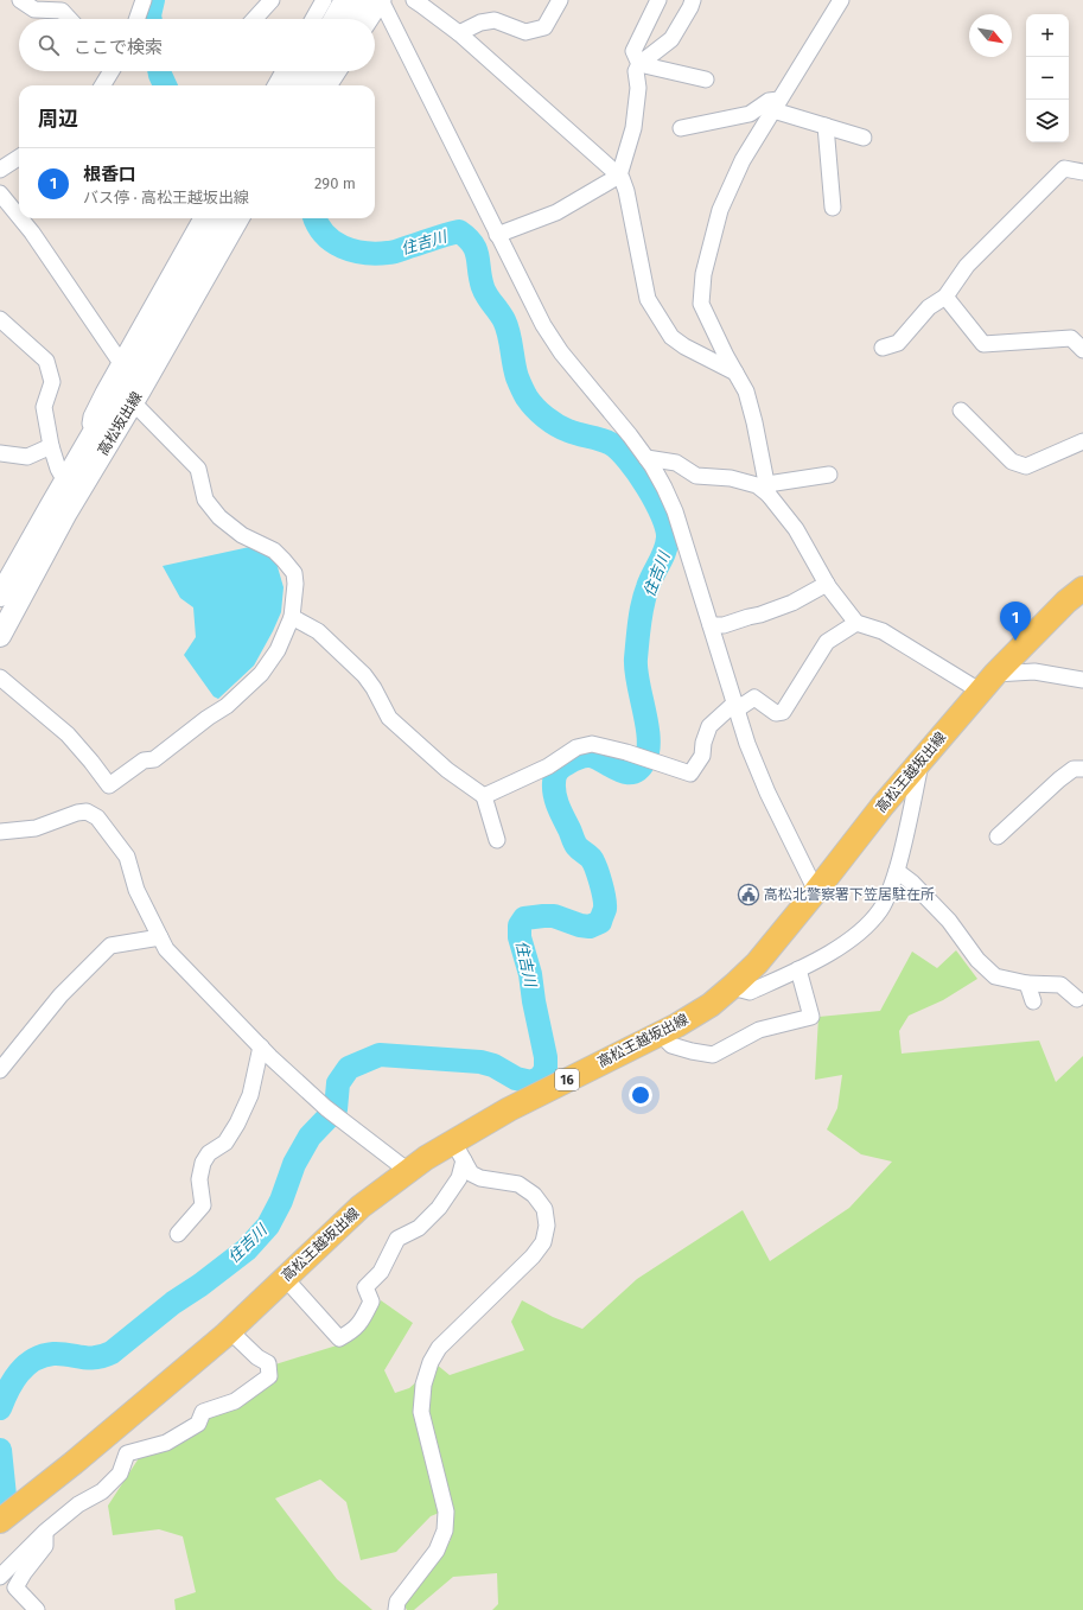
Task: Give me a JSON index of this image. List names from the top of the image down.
{
  "streets": {
    "main road": ["高松坂出線", "高松王越坂出線", "16"]
  },
  "water": ["住吉川"],
  "places": {
    "public building": ["高松北警察署下笠居駐在所"]
  },
  "north": "bottom right",
  "page": {
    "map_buttons": ["+", "−"],
    "search": "ここで検索",
    "heading": "周辺",
    "list": [
      {
        "mark": "1",
        "name": "根香口",
        "note": "バス停 · 高松王越坂出線",
        "value": "290 m"
      }
    ],
    "pins": "1"
  }
}
